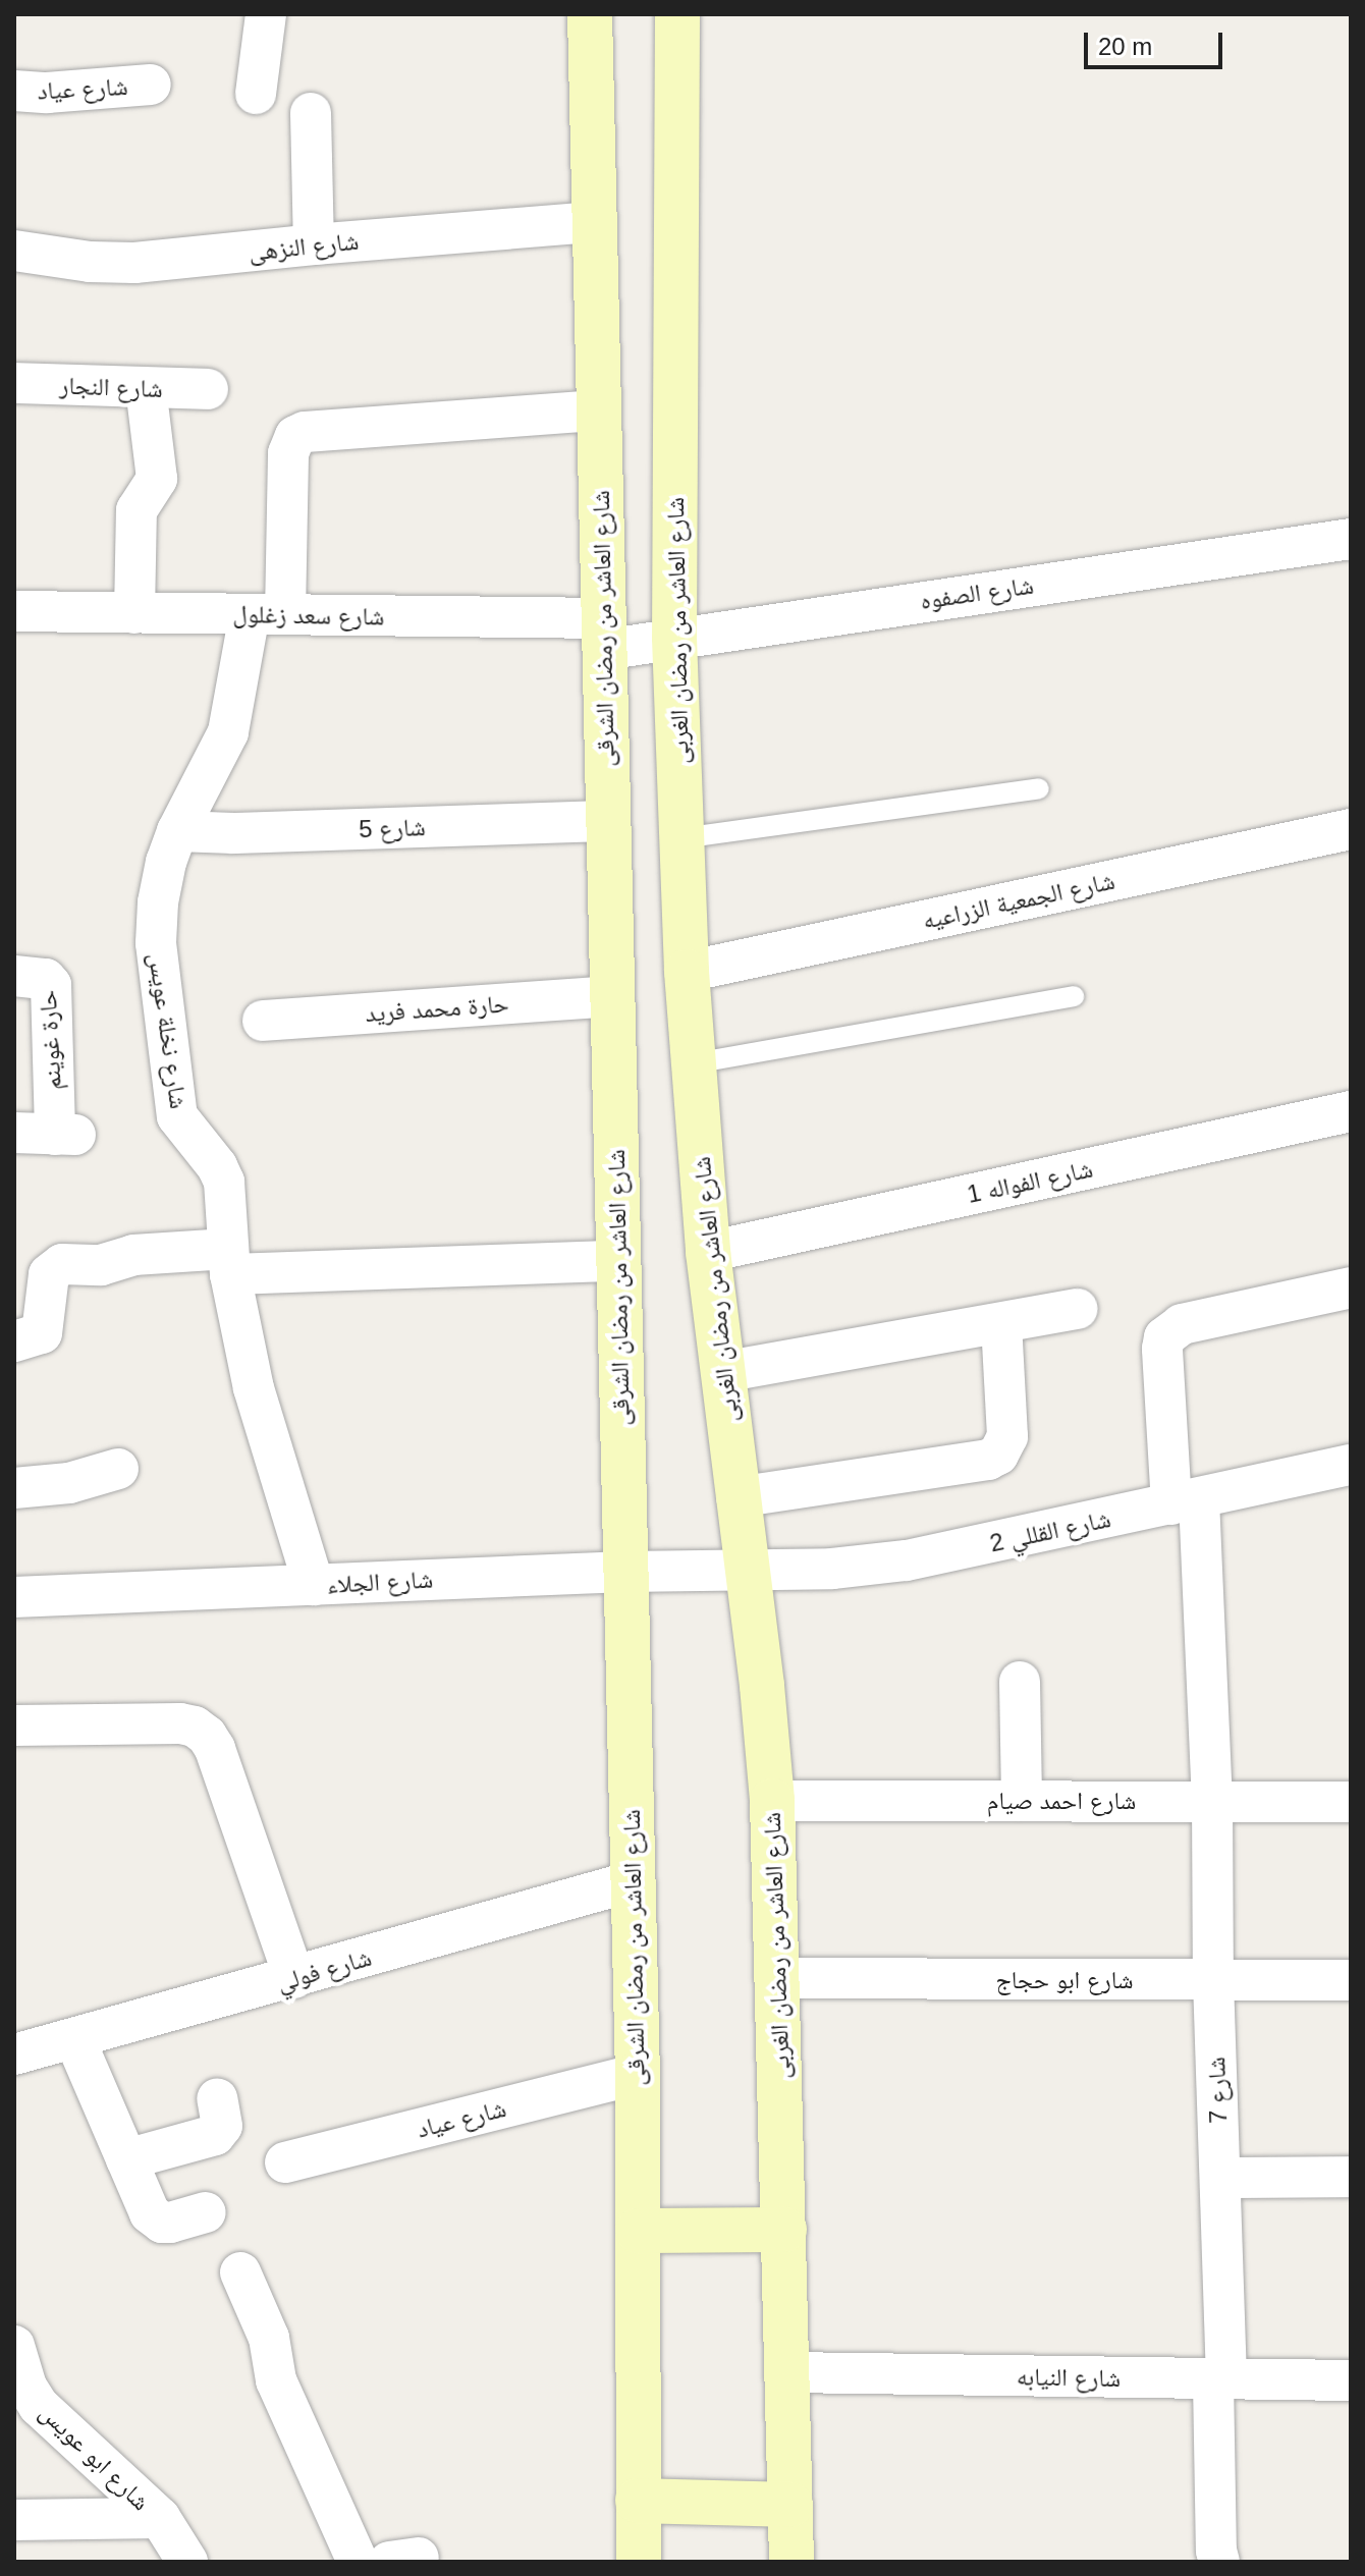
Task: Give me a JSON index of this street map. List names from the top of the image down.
{
  "streets": {
    "street": [
      "شارع عياد",
      "شارع النزهى",
      "شارع النجار",
      "شارع الصفوه",
      "شارع سعد زغلول",
      "شارع العاشر من رمضان الشرقى",
      "شارع العاشر من رمضان الغربى",
      "شارع 5",
      "شارع الجمعية الزراعيه",
      "حارة محمد فريد",
      "شارع نخلة عويس",
      "حارة غوينم",
      "شارع الفواله 1",
      "شارع القللي 2",
      "شارع الجلاء",
      "شارع احمد صيام",
      "شارع فولي",
      "شارع ابو حجاج",
      "شارع 7",
      "شارع النيابه",
      "شارع ابو عويس"
    ]
  },
  "crossings": [
    ["شارع عياد", "شارع العاشر من رمضان الشرقى"],
    ["شارع النزهى", "شارع العاشر من رمضان الشرقى"],
    ["شارع الصفوه", "شارع سعد زغلول"],
    ["شارع الصفوه", "شارع العاشر من رمضان الشرقى"],
    ["شارع الصفوه", "شارع العاشر من رمضان الغربى"],
    ["شارع سعد زغلول", "شارع العاشر من رمضان الشرقى"],
    ["شارع سعد زغلول", "شارع نخلة عويس"],
    ["شارع العاشر من رمضان الشرقى", "شارع 5"],
    ["شارع العاشر من رمضان الشرقى", "حارة محمد فريد"],
    ["شارع العاشر من رمضان الشرقى", "شارع نخلة عويس"],
    ["شارع العاشر من رمضان الشرقى", "شارع الجلاء"],
    ["شارع العاشر من رمضان الشرقى", "شارع فولي"],
    ["شارع العاشر من رمضان الغربى", "شارع الجمعية الزراعيه"],
    ["شارع العاشر من رمضان الغربى", "شارع الفواله 1"],
    ["شارع العاشر من رمضان الغربى", "شارع القللي 2"],
    ["شارع العاشر من رمضان الغربى", "شارع الجلاء"],
    ["شارع العاشر من رمضان الغربى", "شارع احمد صيام"],
    ["شارع العاشر من رمضان الغربى", "شارع ابو حجاج"],
    ["شارع العاشر من رمضان الغربى", "شارع النيابه"],
    ["شارع 5", "شارع نخلة عويس"],
    ["شارع نخلة عويس", "شارع الجلاء"],
    ["شارع القللي 2", "شارع الجلاء"],
    ["شارع القللي 2", "شارع 7"],
    ["شارع احمد صيام", "شارع 7"],
    ["شارع ابو حجاج", "شارع 7"],
    ["شارع 7", "شارع النيابه"]
  ],
  "scale_bar": "20 m"
}
